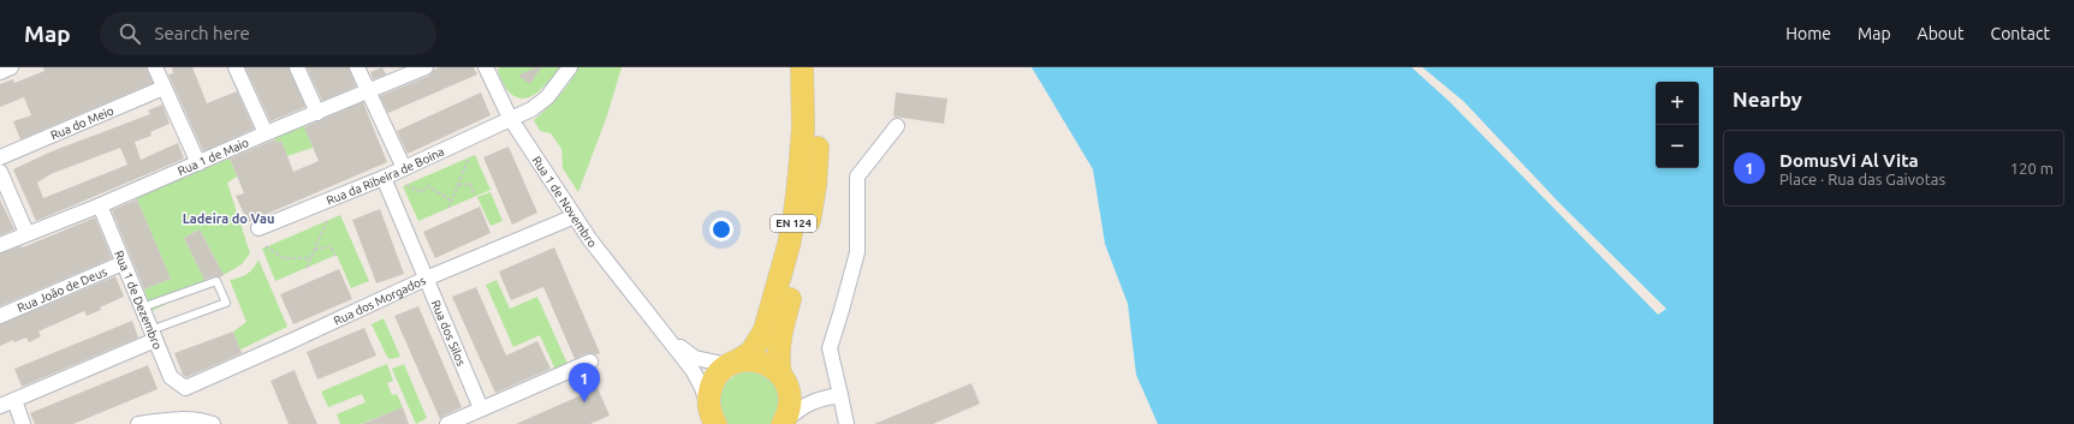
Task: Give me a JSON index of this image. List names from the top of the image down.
{
  "streets": {
    "main road": ["EN 124"],
    "street": [
      "Rua do Meio",
      "Rua 1 de Maio",
      "Rua da Ribeira de Boina",
      "Rua 1 de Novembro",
      "Rua João de Deus",
      "Rua 1 de Dezembro",
      "Rua dos Morgados",
      "Rua dos Silos"
    ]
  },
  "crossings": [
    ["Rua 1 de Maio", "Rua 1 de Dezembro"],
    ["Rua da Ribeira de Boina", "Rua 1 de Novembro"],
    ["Rua da Ribeira de Boina", "Rua dos Silos"],
    ["Rua 1 de Novembro", "Rua dos Morgados"],
    ["Rua João de Deus", "Rua 1 de Dezembro"],
    ["Rua 1 de Dezembro", "Rua dos Morgados"],
    ["Rua dos Morgados", "Rua dos Silos"]
  ],
  "districts": ["Ladeira do Vau"],
  "page": {
    "header": "Map",
    "search": "Search here",
    "nav": [
      "Home",
      "Map",
      "About",
      "Contact"
    ],
    "heading": "Nearby",
    "map_buttons": ["+", "−"],
    "list": [
      {
        "mark": "1",
        "name": "DomusVi Al Vita",
        "note": "Place · Rua das Gaivotas",
        "value": "120 m"
      }
    ],
    "pins": "1"
  }
}
